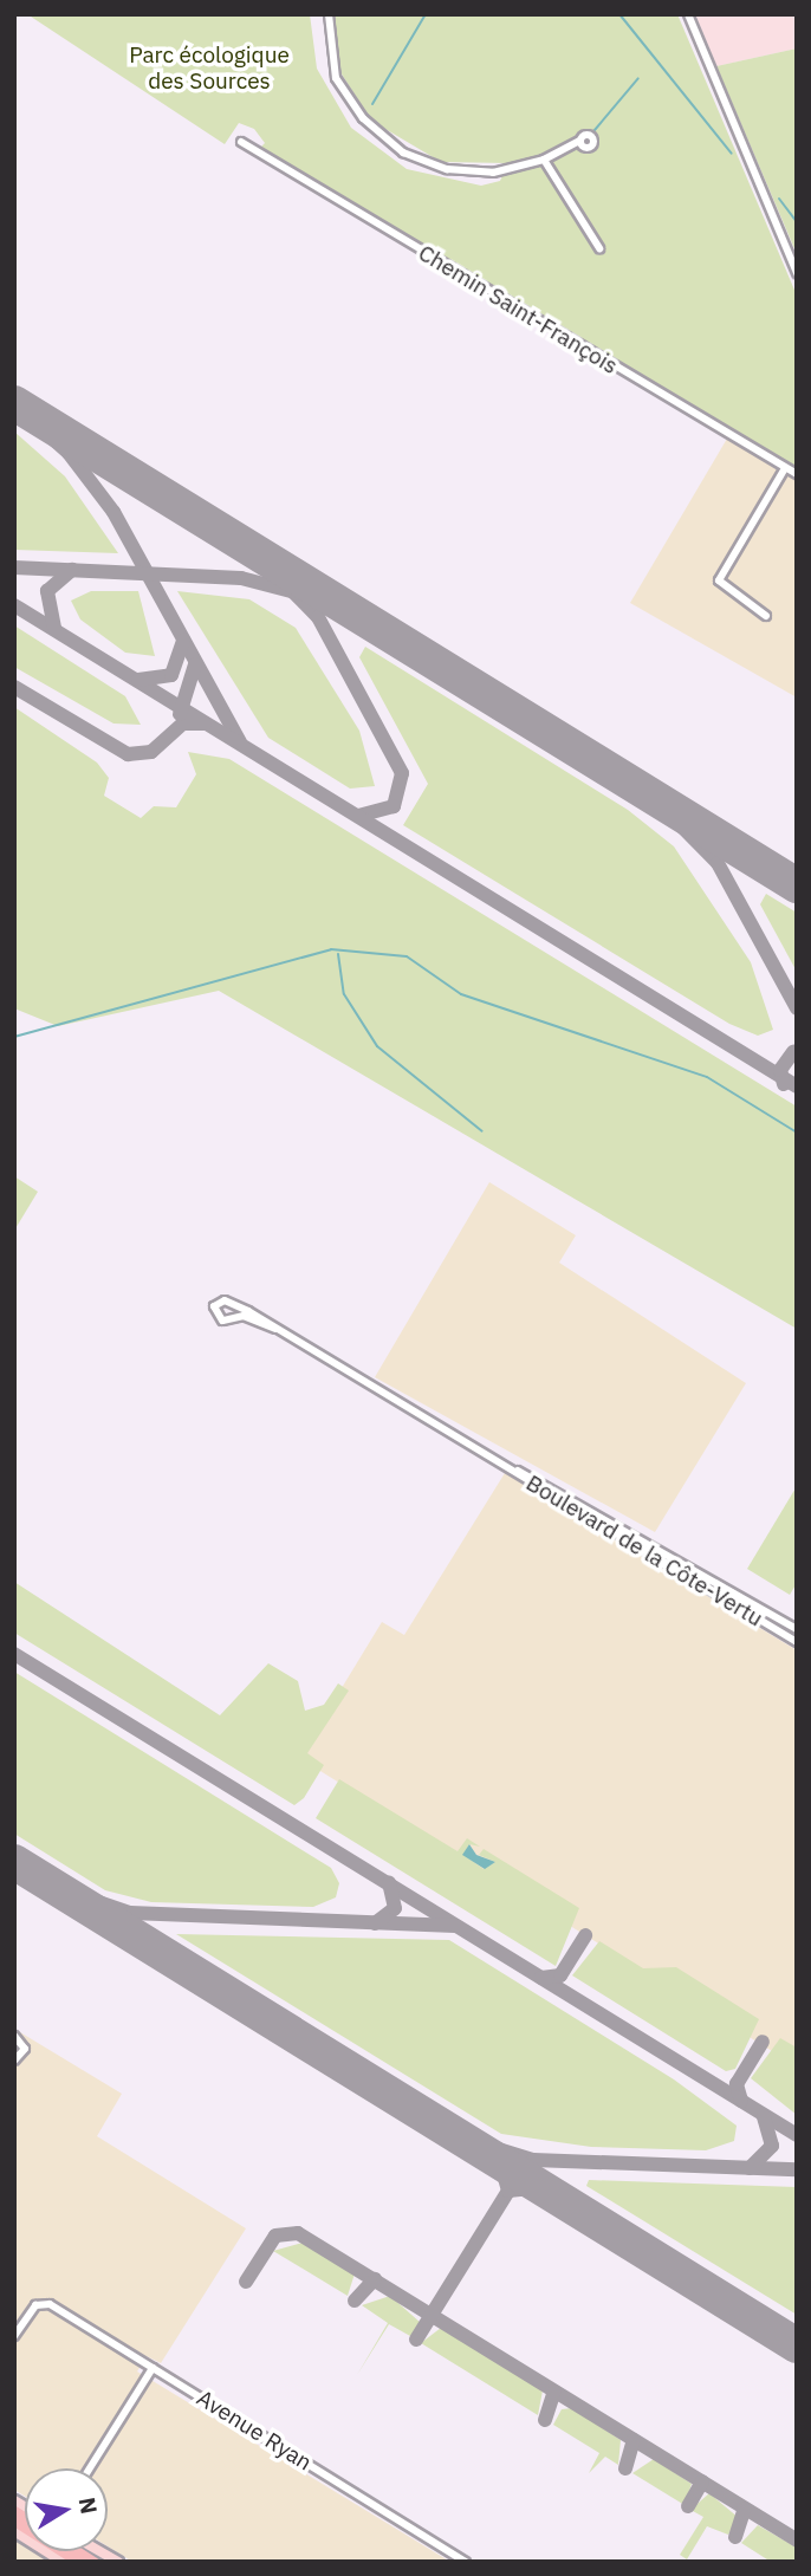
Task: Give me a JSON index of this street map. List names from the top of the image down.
{
  "streets": {
    "street": ["Chemin Saint-François", "Boulevard de la Côte-Vertu", "Avenue Ryan"]
  },
  "parks": ["Parc écologique des Sources"],
  "north": "right"
}
